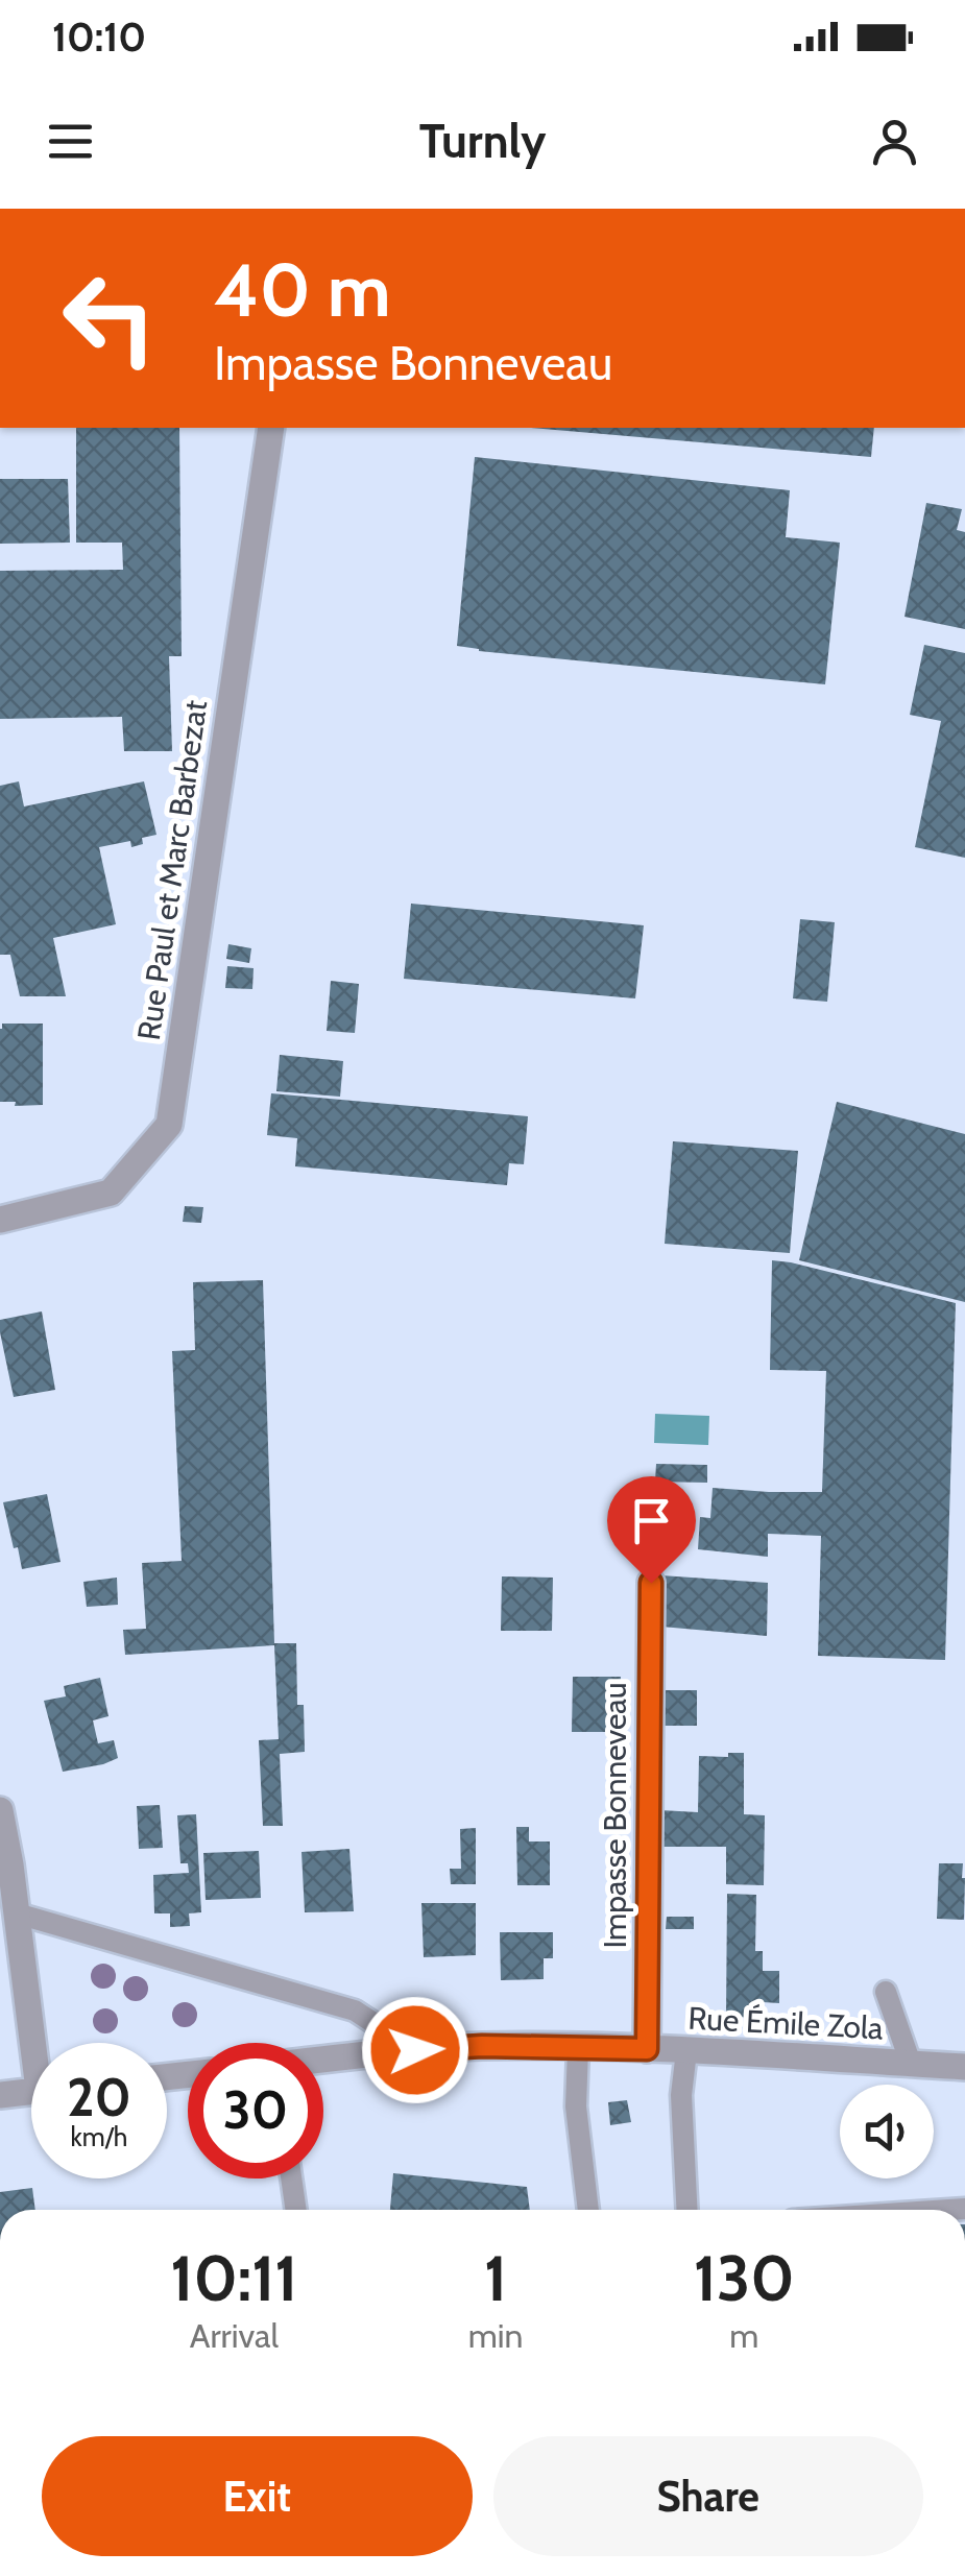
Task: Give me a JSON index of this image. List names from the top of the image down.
{
  "streets": {
    "street": ["Rue Paul et Marc Barbezat", "Impasse Bonneveau", "Rue Émile Zola"]
  },
  "crossings": [
    ["Impasse Bonneveau", "Rue Émile Zola"]
  ],
  "page": {
    "status": "10:10",
    "header": "Turnly",
    "turn": ["40 m", "Impasse Bonneveau"],
    "speed": "20 km/h",
    "limit": "30",
    "eta": [
      "10:11",
      "Arrival",
      "1",
      "min",
      "130",
      "m"
    ],
    "buttons": ["Exit", "Share"]
  }
}
